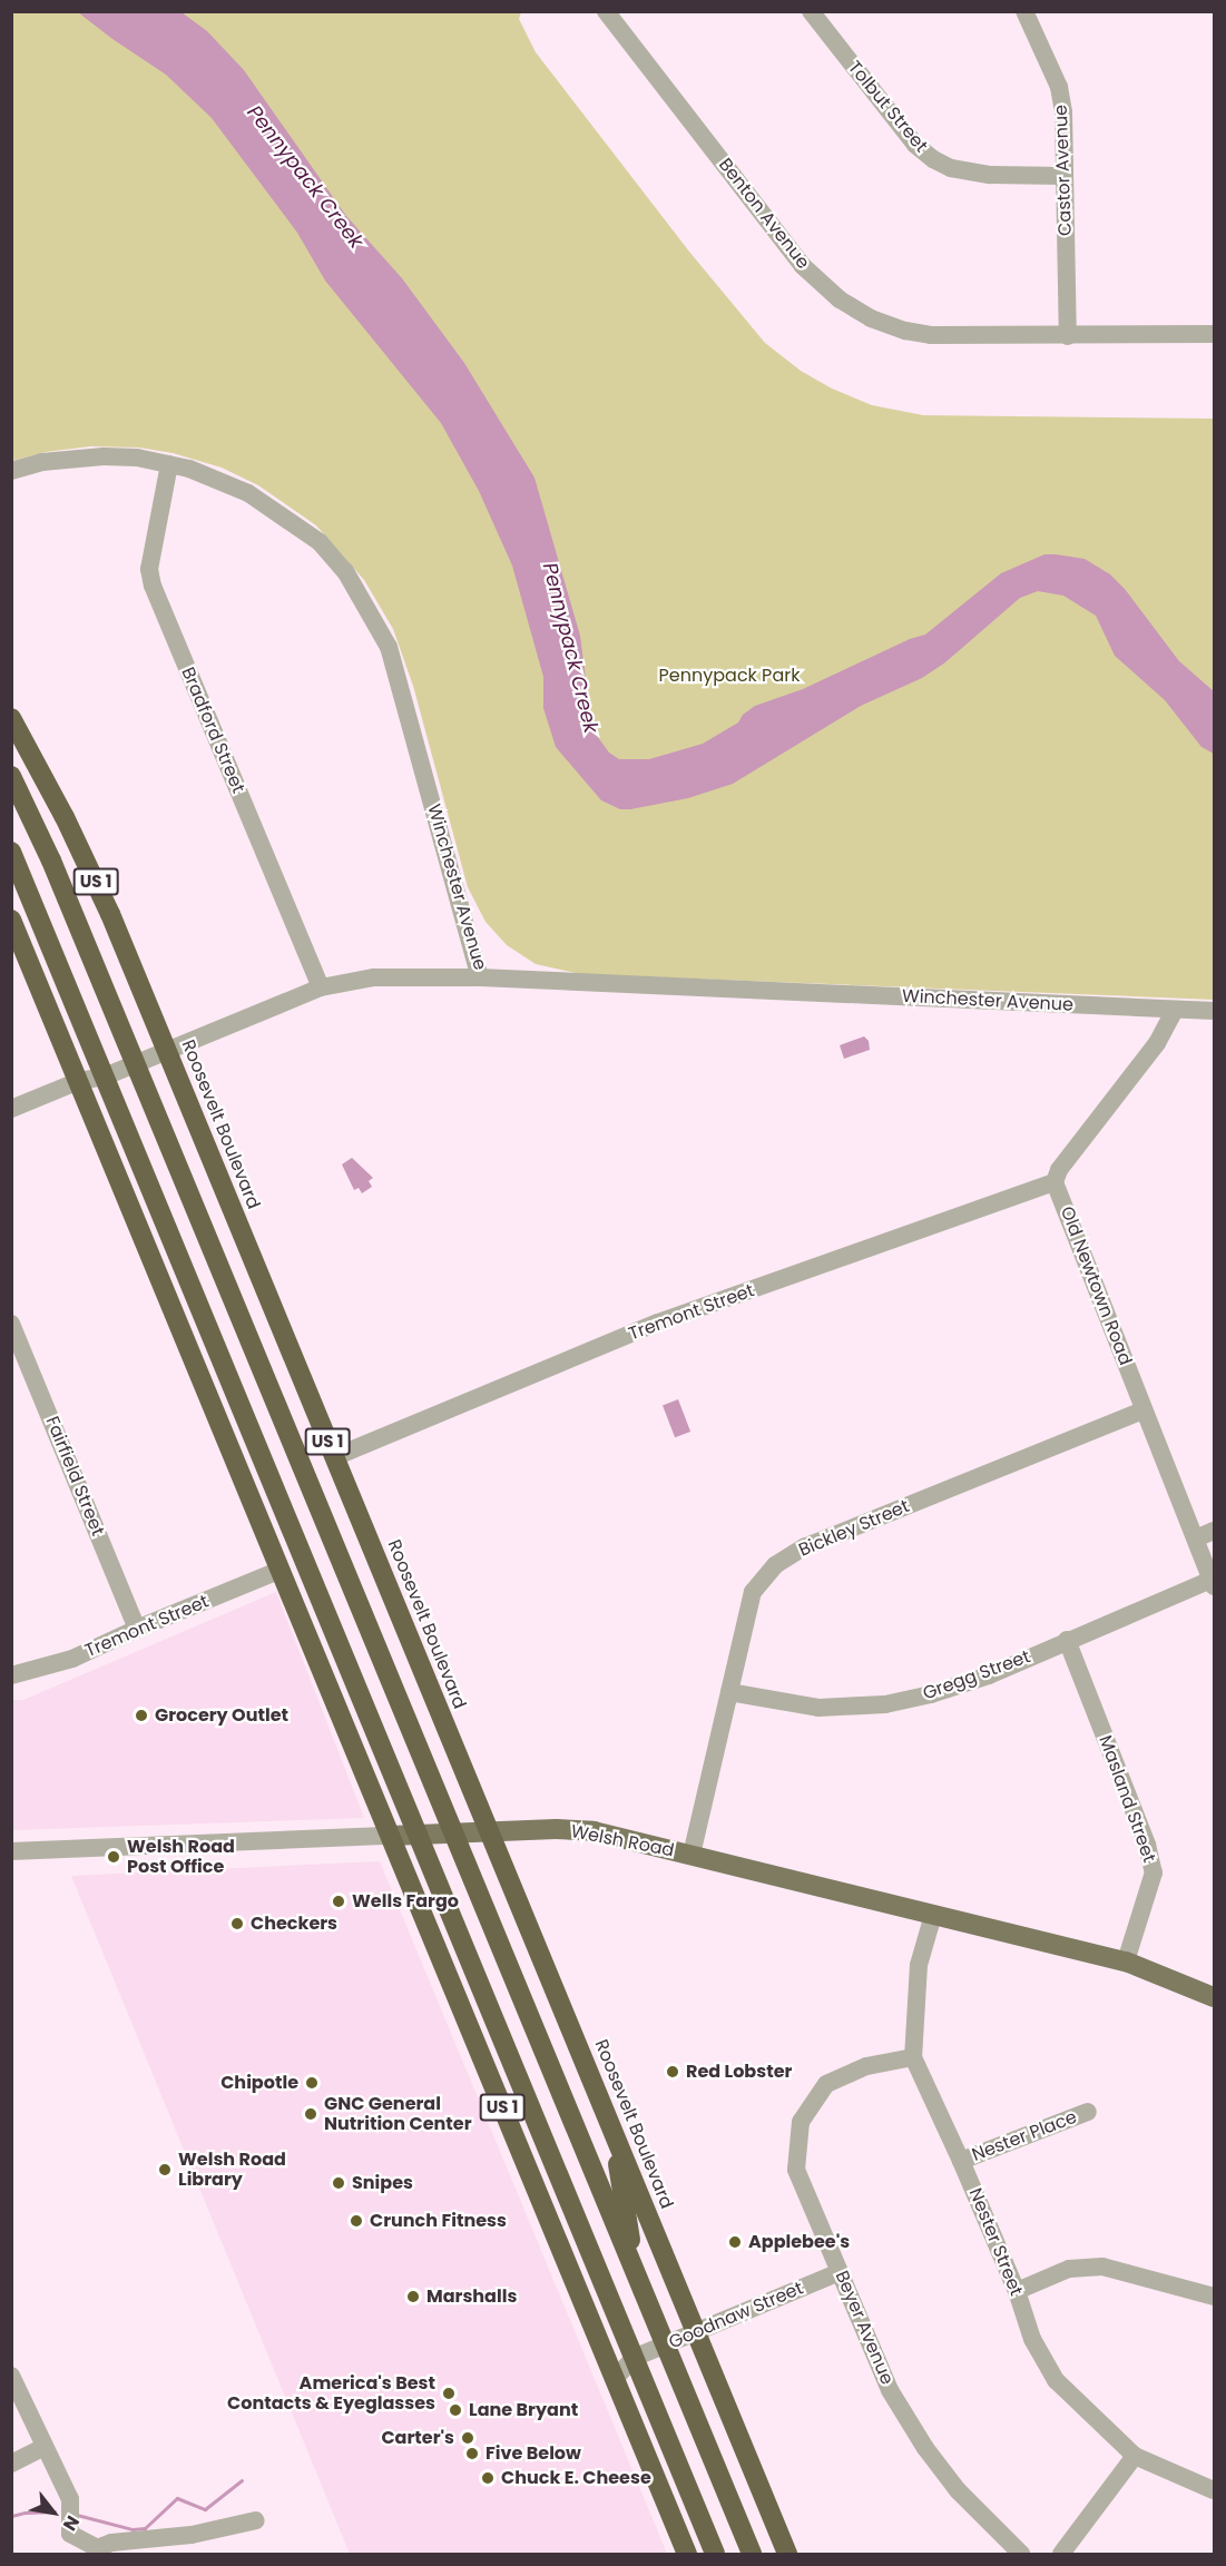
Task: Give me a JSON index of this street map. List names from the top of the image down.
{
  "streets": {
    "highway": ["US 1", "Roosevelt Boulevard"],
    "main road": ["Welsh Road"],
    "street": [
      "Tolbut Street",
      "Castor Avenue",
      "Benton Avenue",
      "Bradford Street",
      "Winchester Avenue",
      "Old Newtown Road",
      "Tremont Street",
      "Fairfield Street",
      "Bickley Street",
      "Gregg Street",
      "Masland Street",
      "Nester Place",
      "Nester Street",
      "Goodnaw Street",
      "Beyer Avenue"
    ]
  },
  "crossings": [
    ["Tolbut Street", "Castor Avenue"],
    ["Castor Avenue", "Benton Avenue"],
    ["Bradford Street", "Winchester Avenue"],
    ["US 1", "Tremont Street"],
    ["US 1", "Welsh Road"],
    ["US 1", "Goodnaw Street"],
    ["Winchester Avenue", "Old Newtown Road"],
    ["Roosevelt Boulevard", "Tremont Street"],
    ["Roosevelt Boulevard", "Welsh Road"],
    ["Roosevelt Boulevard", "Goodnaw Street"],
    ["Old Newtown Road", "Tremont Street"],
    ["Old Newtown Road", "Bickley Street"],
    ["Old Newtown Road", "Gregg Street"],
    ["Tremont Street", "Fairfield Street"],
    ["Bickley Street", "Gregg Street"],
    ["Bickley Street", "Welsh Road"],
    ["Gregg Street", "Masland Street"],
    ["Masland Street", "Welsh Road"],
    ["Welsh Road", "Nester Street"],
    ["Nester Place", "Nester Street"],
    ["Nester Street", "Beyer Avenue"],
    ["Goodnaw Street", "Beyer Avenue"]
  ],
  "water": ["Pennypack Creek"],
  "parks": ["Pennypack Park"],
  "places": [
    "Grocery Outlet",
    "Welsh Road Post Office",
    "Wells Fargo",
    "Checkers",
    "Red Lobster",
    "Chipotle",
    "GNC General Nutrition Center",
    "Welsh Road Library",
    "Snipes",
    "Crunch Fitness",
    "Applebee's",
    "Marshalls",
    "America's Best Contacts & Eyeglasses",
    "Lane Bryant",
    "Carter's",
    "Five Below",
    "Chuck E. Cheese"
  ],
  "north": "bottom right"
}
